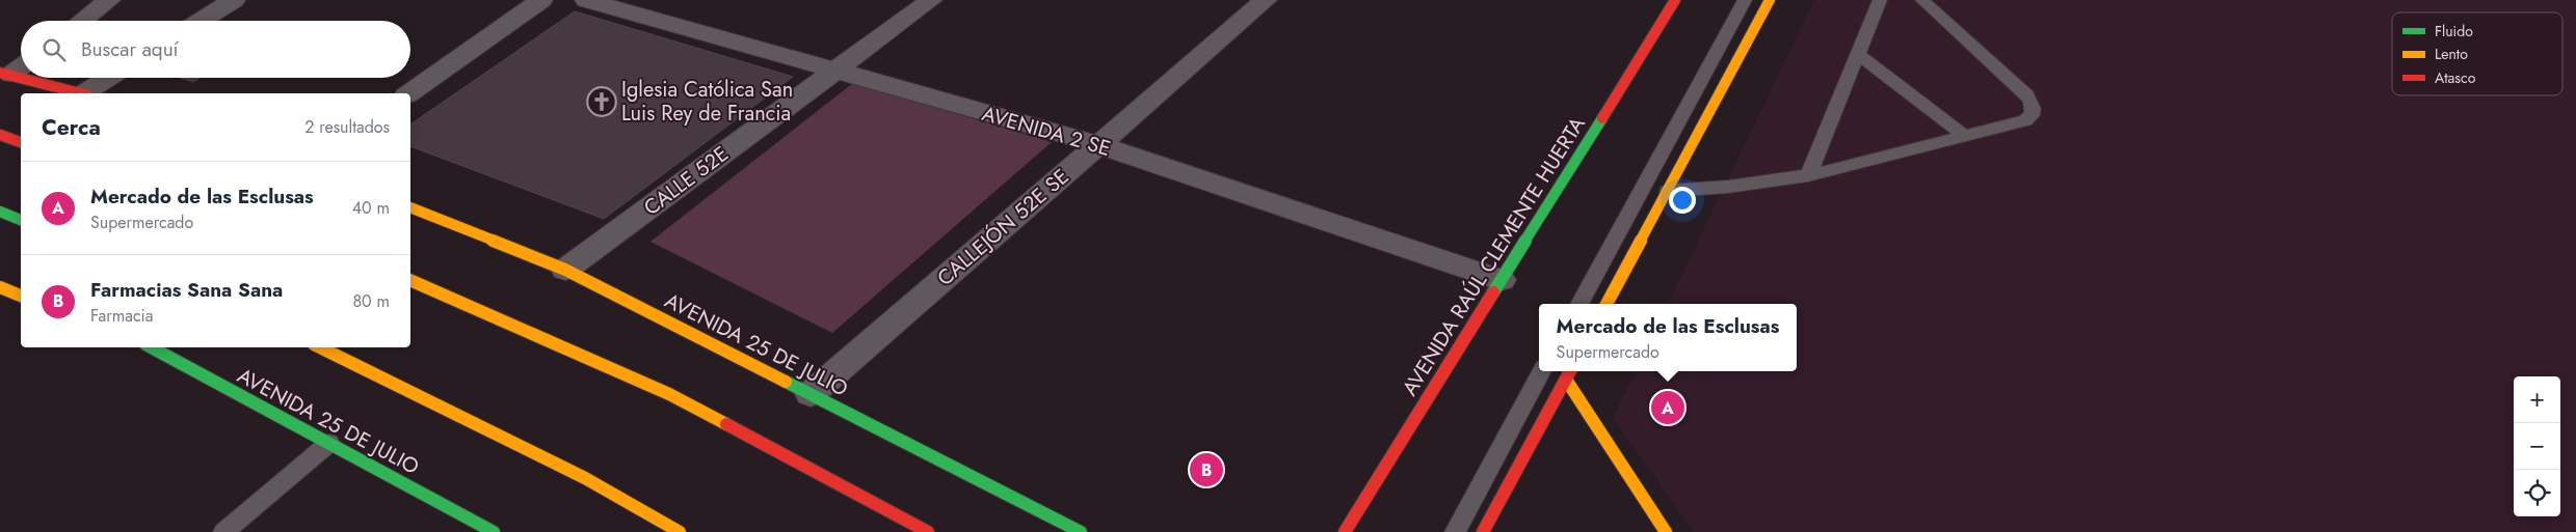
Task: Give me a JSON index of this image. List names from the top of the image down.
{
  "streets": {
    "main road": ["AVENIDA RAÚL CLEMENTE HUERTA", "AVENIDA 25 DE JULIO"],
    "street": ["AVENIDA 2 SE", "CALLE 52E", "CALLEJÓN 52E SE"]
  },
  "crossings": [
    ["AVENIDA 2 SE", "CALLE 52E"],
    ["AVENIDA 2 SE", "CALLEJÓN 52E SE"],
    ["AVENIDA 2 SE", "AVENIDA RAÚL CLEMENTE HUERTA"],
    ["CALLE 52E", "AVENIDA 25 DE JULIO"],
    ["CALLEJÓN 52E SE", "AVENIDA 25 DE JULIO"]
  ],
  "places": {
    "church": ["Iglesia Católica San Luis Rey de Francia"]
  },
  "legend": ["Fluido", "Lento", "Atasco"],
  "page": {
    "search": "Buscar aquí",
    "heading": ["Cerca", "2 resultados"],
    "list": [
      {
        "mark": "A",
        "name": "Mercado de las Esclusas",
        "note": "Supermercado",
        "value": "40 m"
      },
      {
        "mark": "B",
        "name": "Farmacias Sana Sana",
        "note": "Farmacia",
        "value": "80 m"
      }
    ],
    "popup": ["Mercado de las Esclusas", "Supermercado"],
    "map_buttons": ["+", "−"],
    "pins": ["A", "B"]
  }
}
